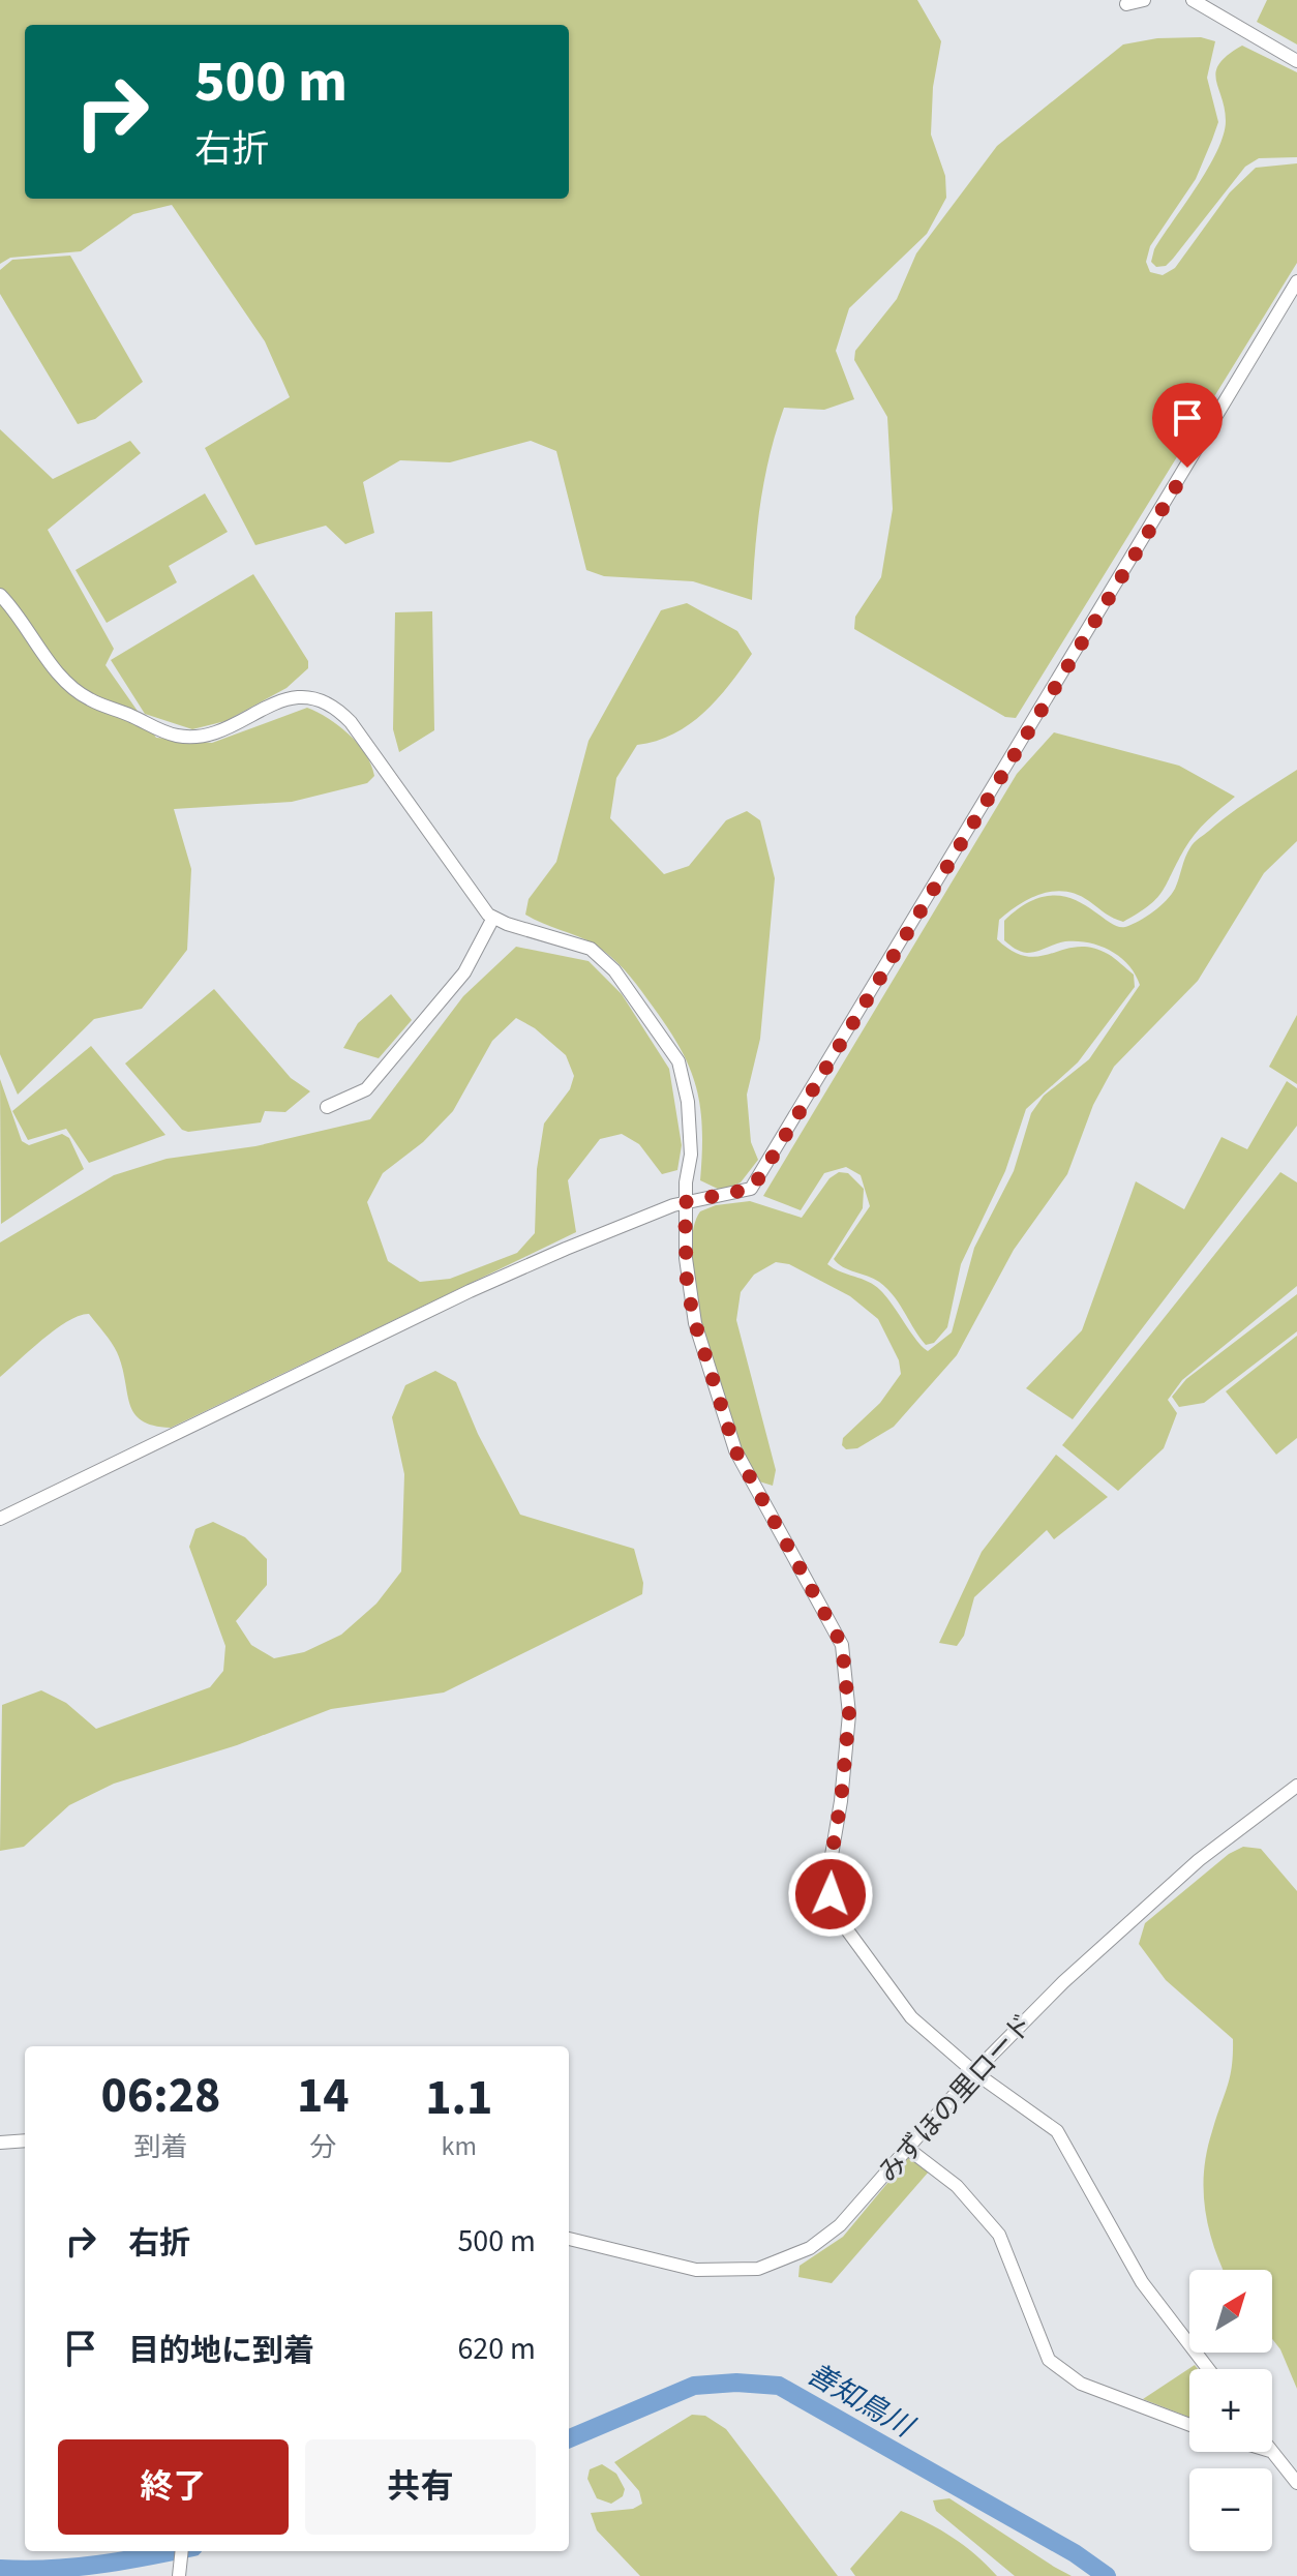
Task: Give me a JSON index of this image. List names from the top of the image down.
{
  "streets": {
    "street": ["みずほの里ロード"]
  },
  "water": ["善知鳥川"],
  "north": "top right",
  "page": {
    "turn": ["500 m", "右折"],
    "eta": [
      "06:28",
      "到着",
      "14",
      "分",
      "1.1",
      "km"
    ],
    "list": [
      {
        "name": "右折",
        "value": "500 m"
      },
      {
        "name": "目的地に到着",
        "value": "620 m"
      }
    ],
    "map_buttons": ["+", "−"],
    "buttons": ["終了", "共有"]
  }
}
